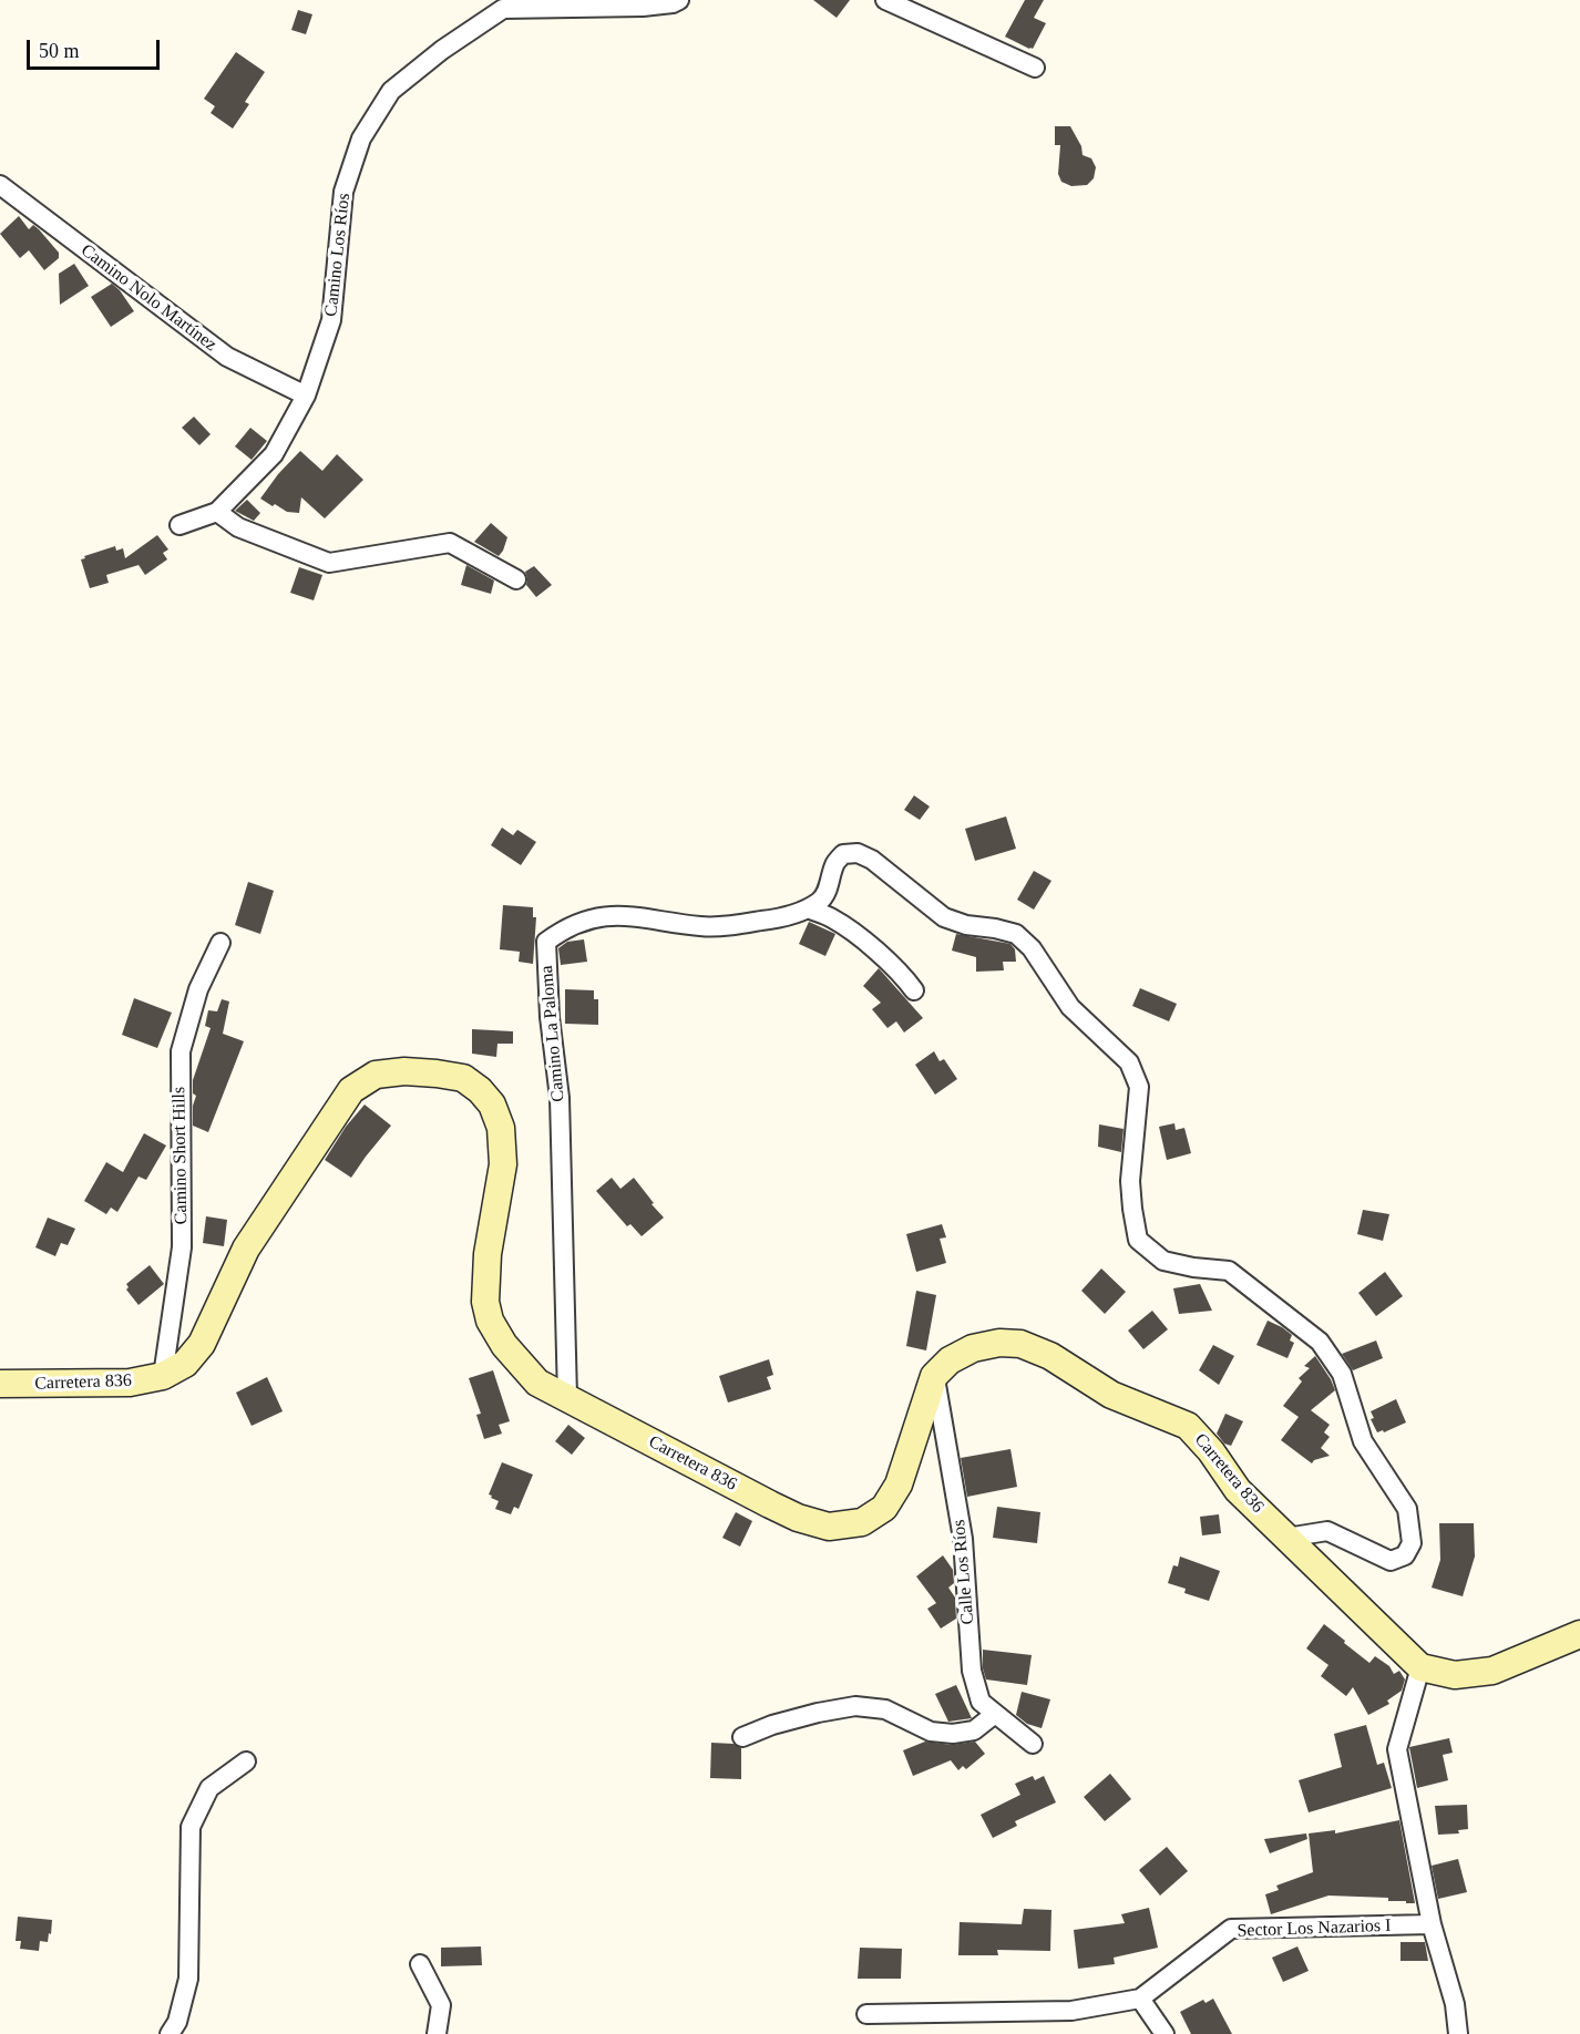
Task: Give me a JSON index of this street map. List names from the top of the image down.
{
  "streets": {
    "street": [
      "Camino Los Ríos",
      "Camino Nolo Martínez",
      "Camino La Paloma",
      "Camino Short Hills",
      "Carretera 836",
      "Calle Los Ríos",
      "Sector Los Nazarios I"
    ]
  },
  "crossings": [
    ["Camino Los Ríos", "Camino Nolo Martínez"],
    ["Camino La Paloma", "Carretera 836"],
    ["Camino Short Hills", "Carretera 836"],
    ["Carretera 836", "Calle Los Ríos"]
  ],
  "scale_bar": "50 m"
}
